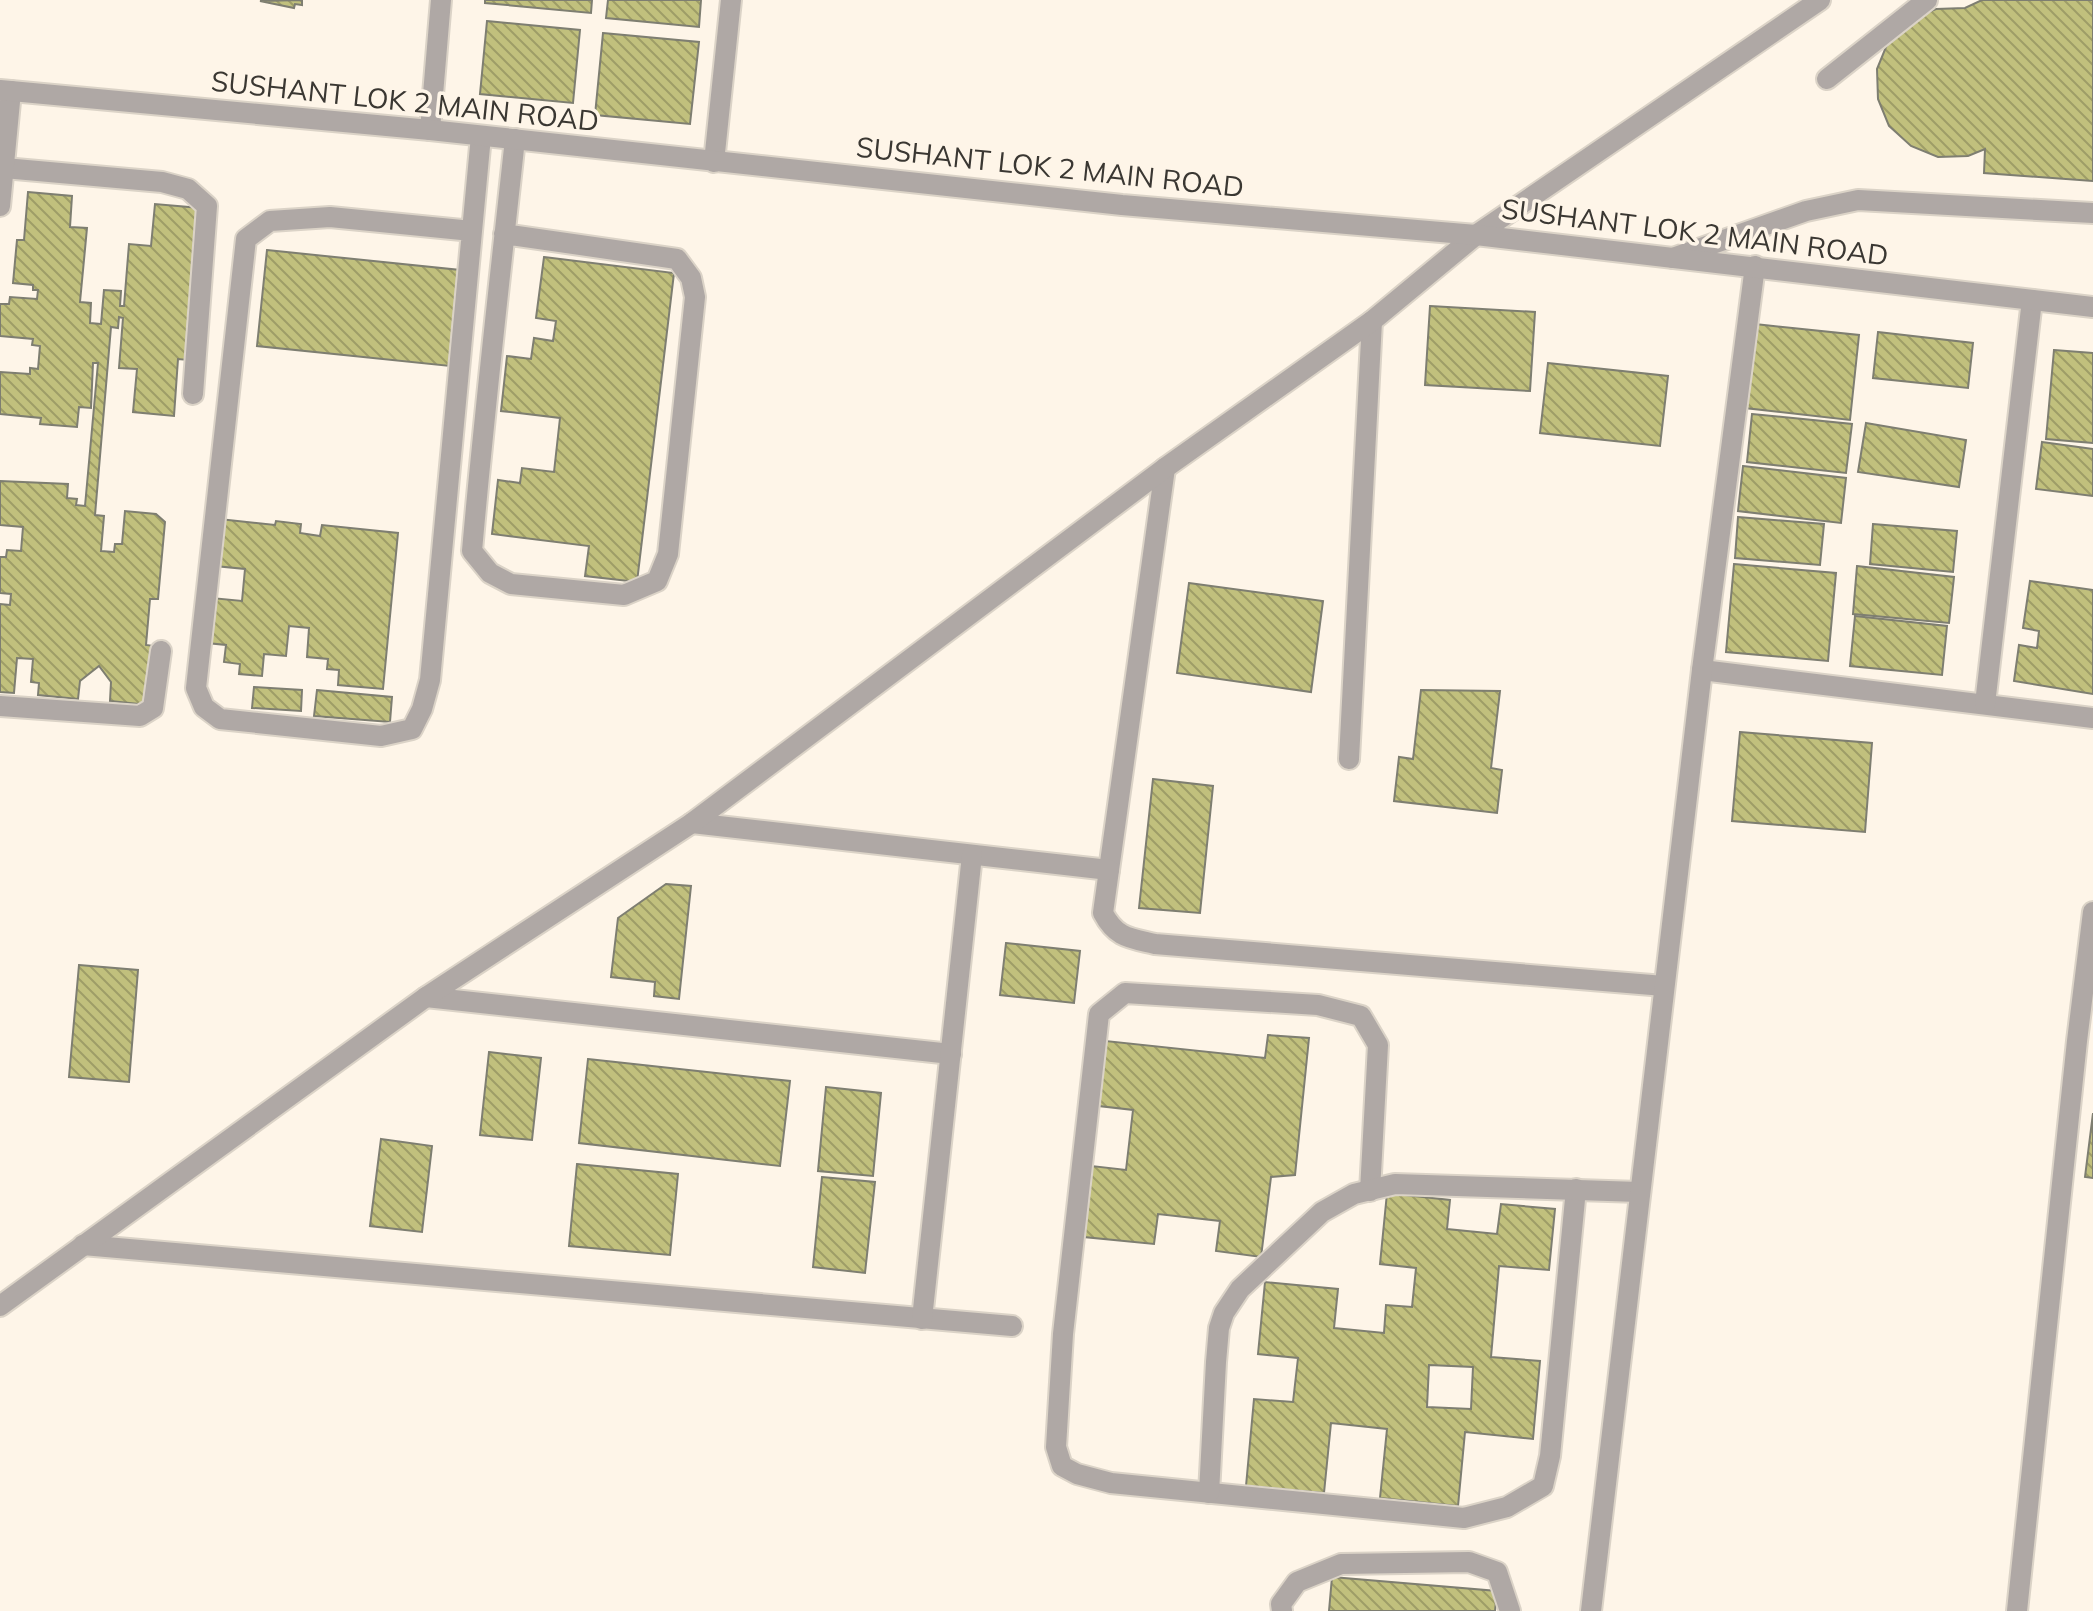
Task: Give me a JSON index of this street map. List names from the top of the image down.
{
  "streets": {
    "street": ["SUSHANT LOK 2 MAIN ROAD"]
  }
}
